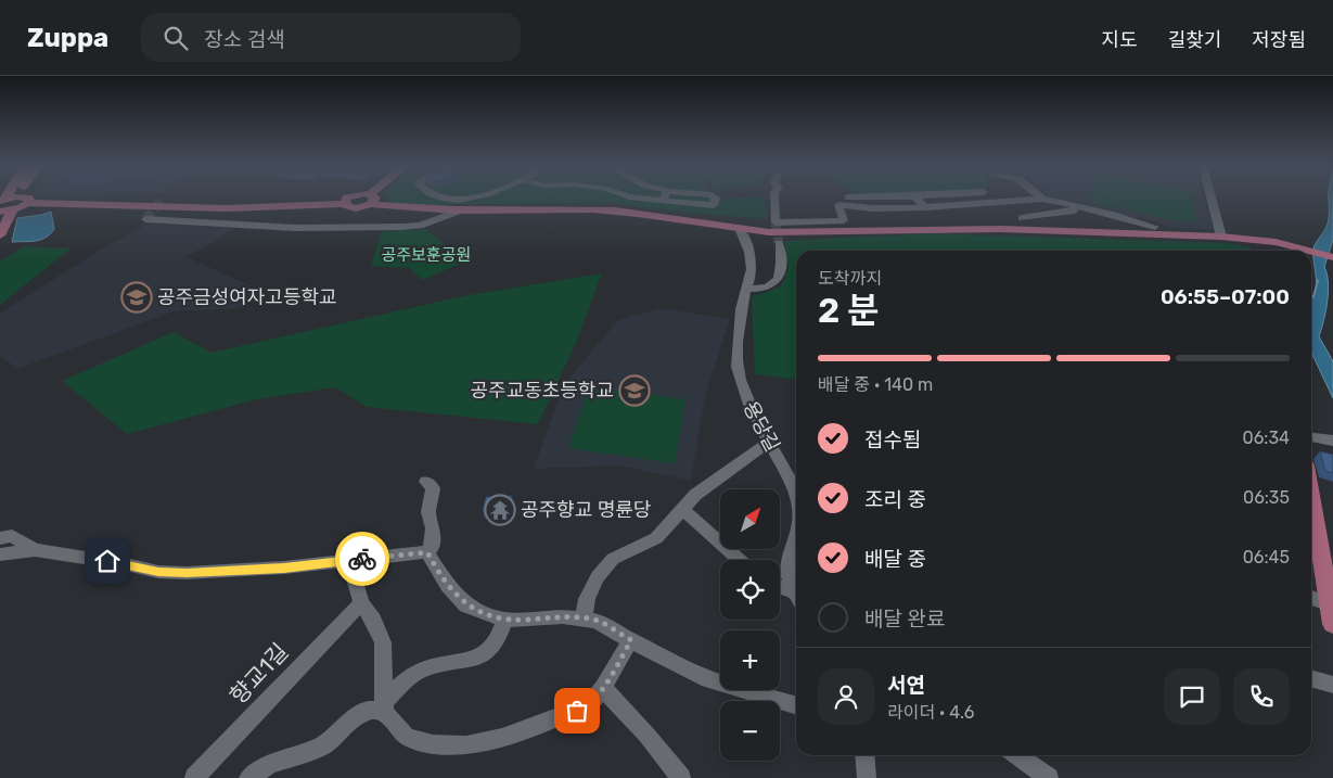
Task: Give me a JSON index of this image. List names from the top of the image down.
{
  "streets": {
    "street": ["용당길", "향교1길"]
  },
  "parks": ["공주보훈공원"],
  "places": {
    "school or university": ["공주금성여자고등학교", "공주교동초등학교"],
    "temple": ["공주향교 명륜당"]
  },
  "north": "top right",
  "page": {
    "header": "Zuppa",
    "search": "장소 검색",
    "nav": ["지도", "길찾기", "저장됨"],
    "heading": ["2 분", "도착까지", "06:55–07:00"],
    "panel": ["서연", "라이더 · 4.6"],
    "bar": "배달 중 · 140 m",
    "list": [
      ["접수됨", "06:34"],
      ["조리 중", "06:35"],
      ["배달 중", "06:45"],
      "배달 완료"
    ],
    "map_buttons": ["+", "−"]
  }
}
